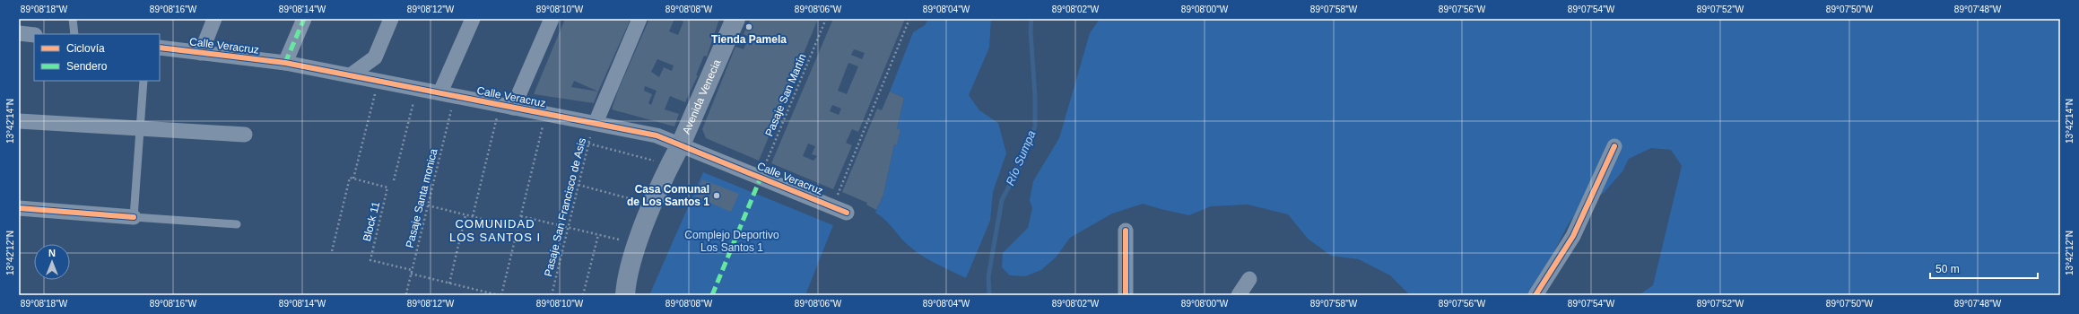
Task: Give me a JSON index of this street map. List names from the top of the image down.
{
  "streets": {
    "street": ["Calle Veracruz", "Avenida Venecia"],
    "path": [
      "Pasaje San Martín",
      "Pasaje Santa monica",
      "Pasaje San Francisco de Asis",
      "Block 11"
    ]
  },
  "crossings": [
    ["Calle Veracruz", "Pasaje San Martín"],
    ["Calle Veracruz", "Avenida Venecia"],
    ["Calle Veracruz", "Pasaje San Francisco de Asis"],
    ["Pasaje Santa monica", "Block 11"]
  ],
  "districts": ["COMUNIDAD LOS SANTOS I"],
  "water": ["Río Sumpa"],
  "parks": ["Complejo Deportivo Los Santos 1"],
  "places": ["Tienda Pamela", "Casa Comunal de Los Santos 1"],
  "legend": ["Ciclovía", "Sendero"],
  "scale_bar": "50 m",
  "north": "top",
  "coordinates": [
    "89°08'18\"W",
    "89°08'16\"W",
    "89°08'14\"W",
    "89°08'12\"W",
    "89°08'10\"W",
    "89°08'08\"W",
    "89°08'06\"W",
    "89°08'04\"W",
    "89°08'02\"W",
    "89°08'00\"W",
    "89°07'58\"W",
    "89°07'56\"W",
    "89°07'54\"W",
    "89°07'52\"W",
    "89°07'50\"W",
    "89°07'48\"W",
    "13°42'14\"N",
    "13°42'12\"N"
  ]
}
